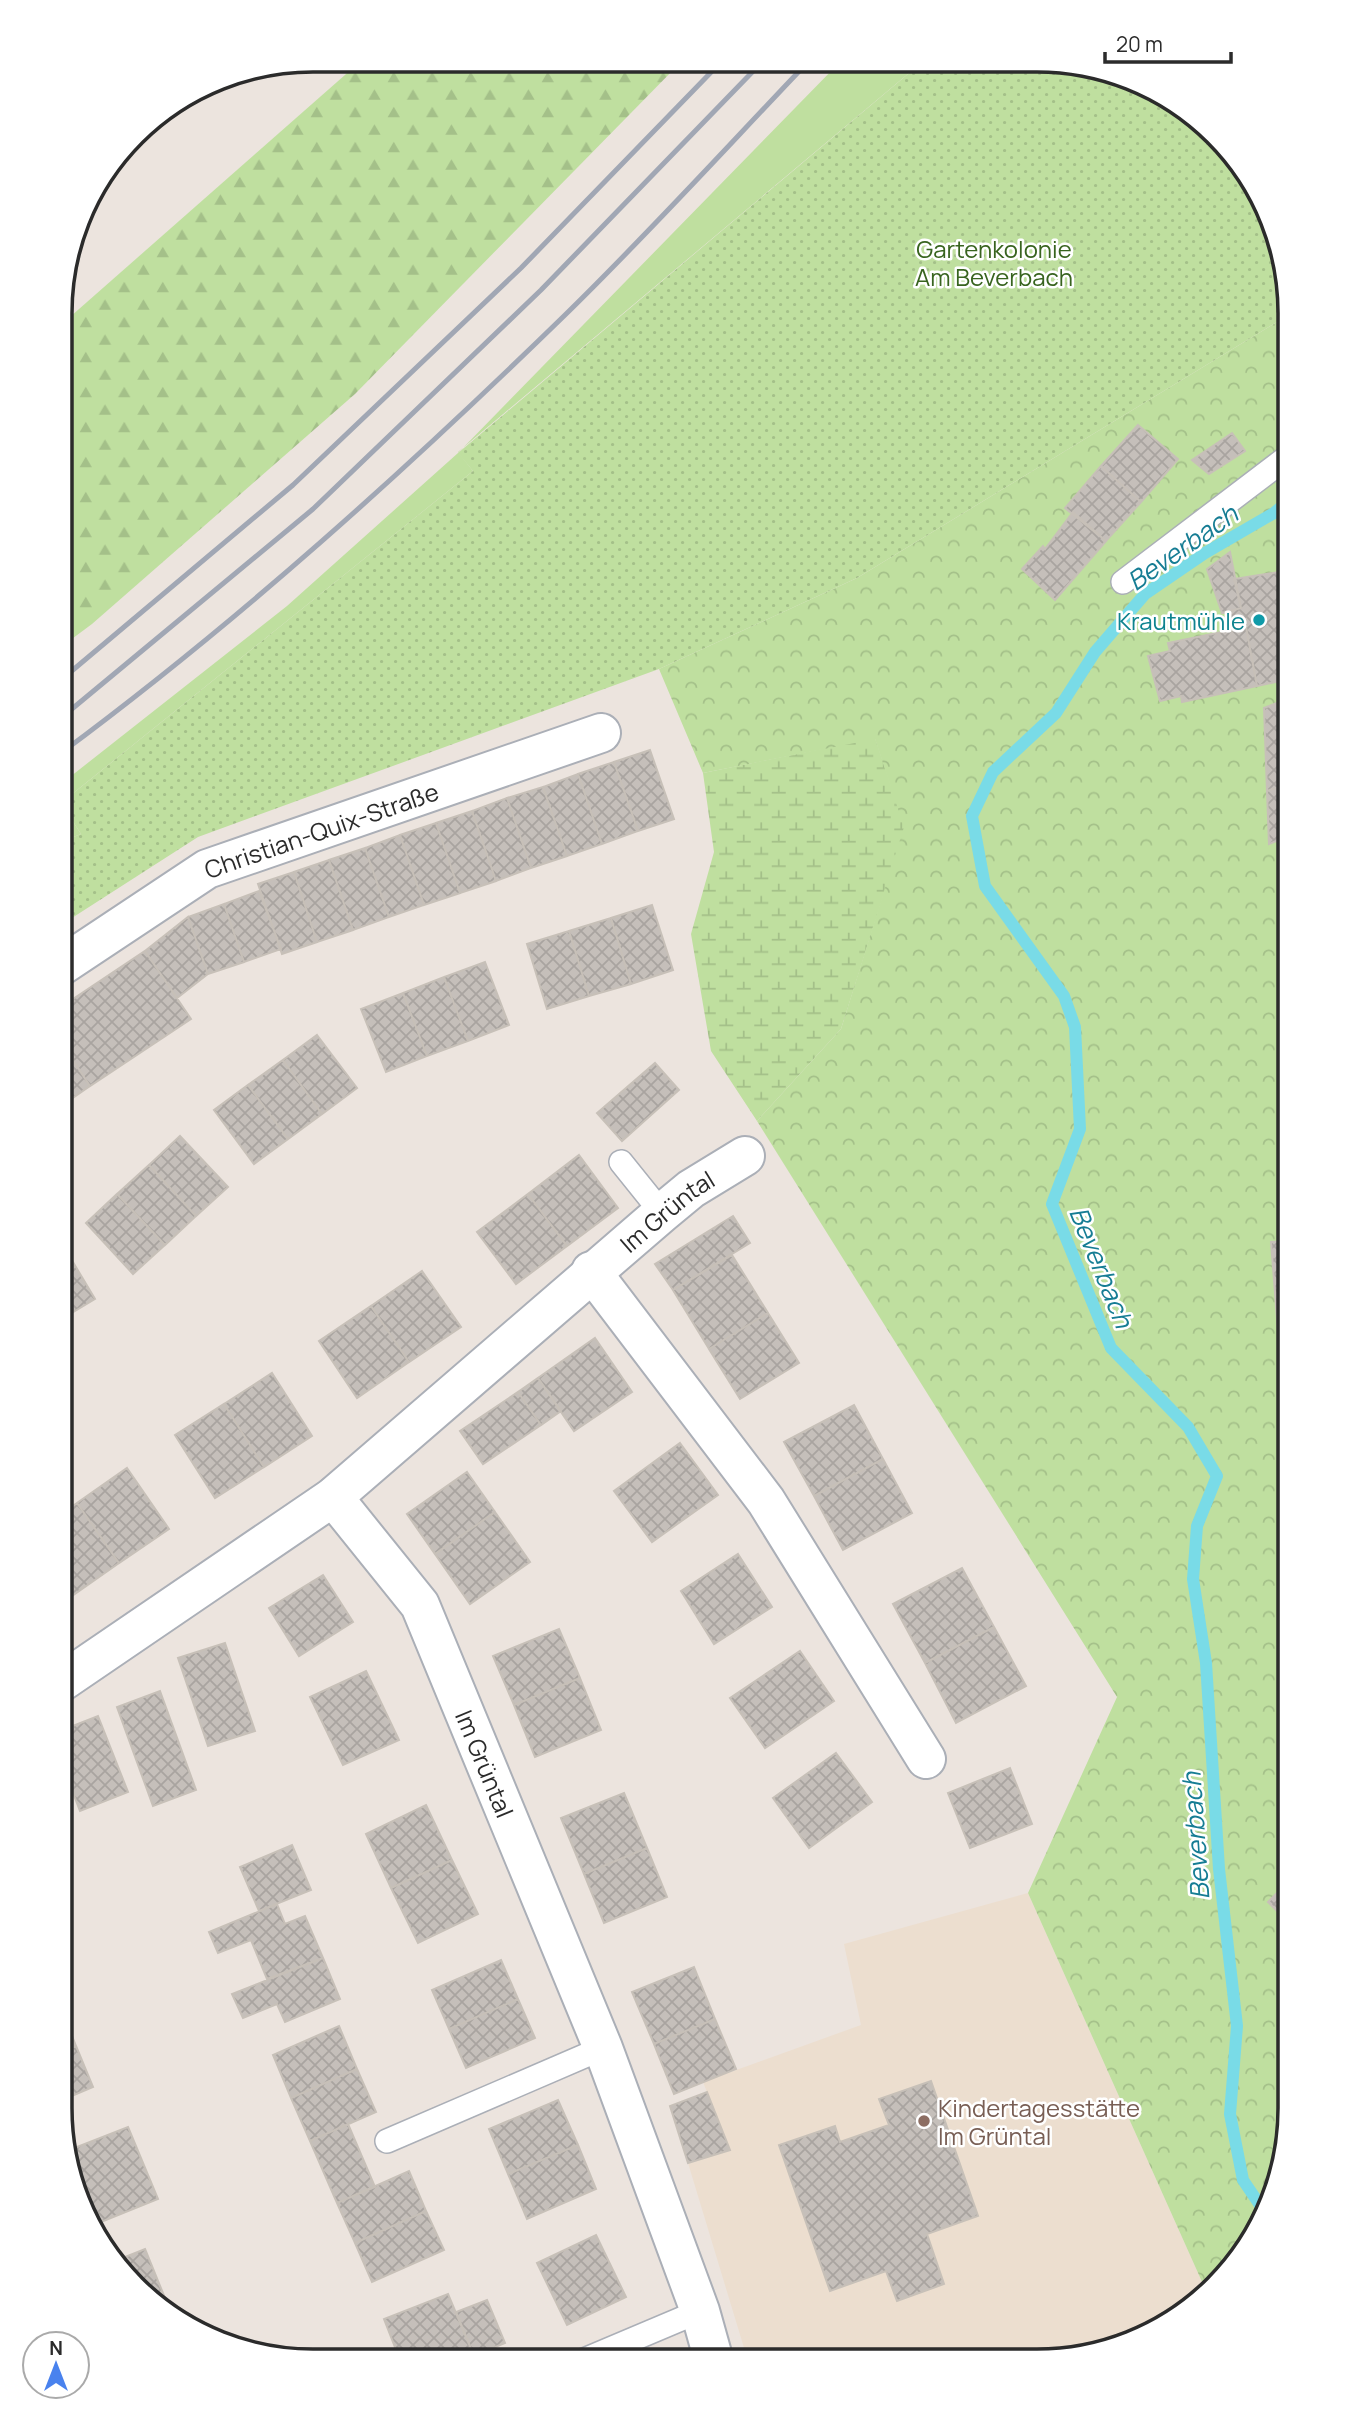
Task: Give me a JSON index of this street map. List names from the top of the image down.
{
  "streets": {
    "street": ["Christian-Quix-Straße", "Im Grüntal"]
  },
  "water": ["Beverbach"],
  "parks": ["Gartenkolonie Am Beverbach"],
  "places": ["Krautmühle", "Kindertagesstätte Im Grüntal"],
  "scale_bar": "20 m",
  "north": "top"
}
